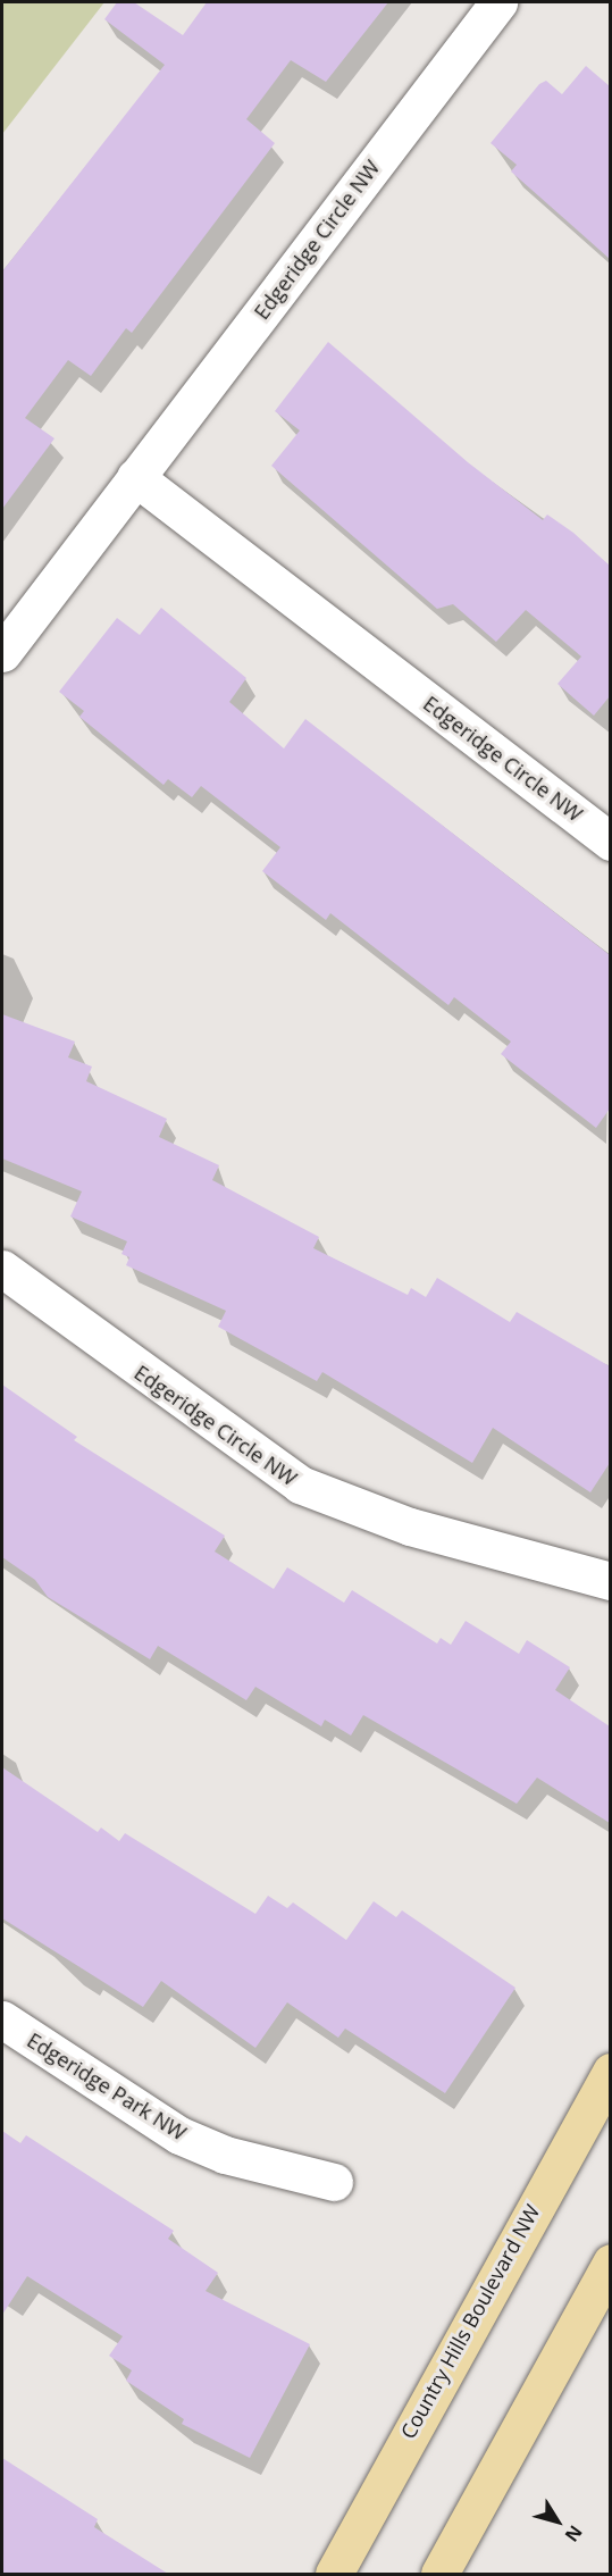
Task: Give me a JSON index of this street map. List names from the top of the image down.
{
  "streets": {
    "main road": ["Country Hills Boulevard NW"],
    "street": ["Edgeridge Circle NW", "Edgeridge Park NW"]
  },
  "north": "bottom right"
}
